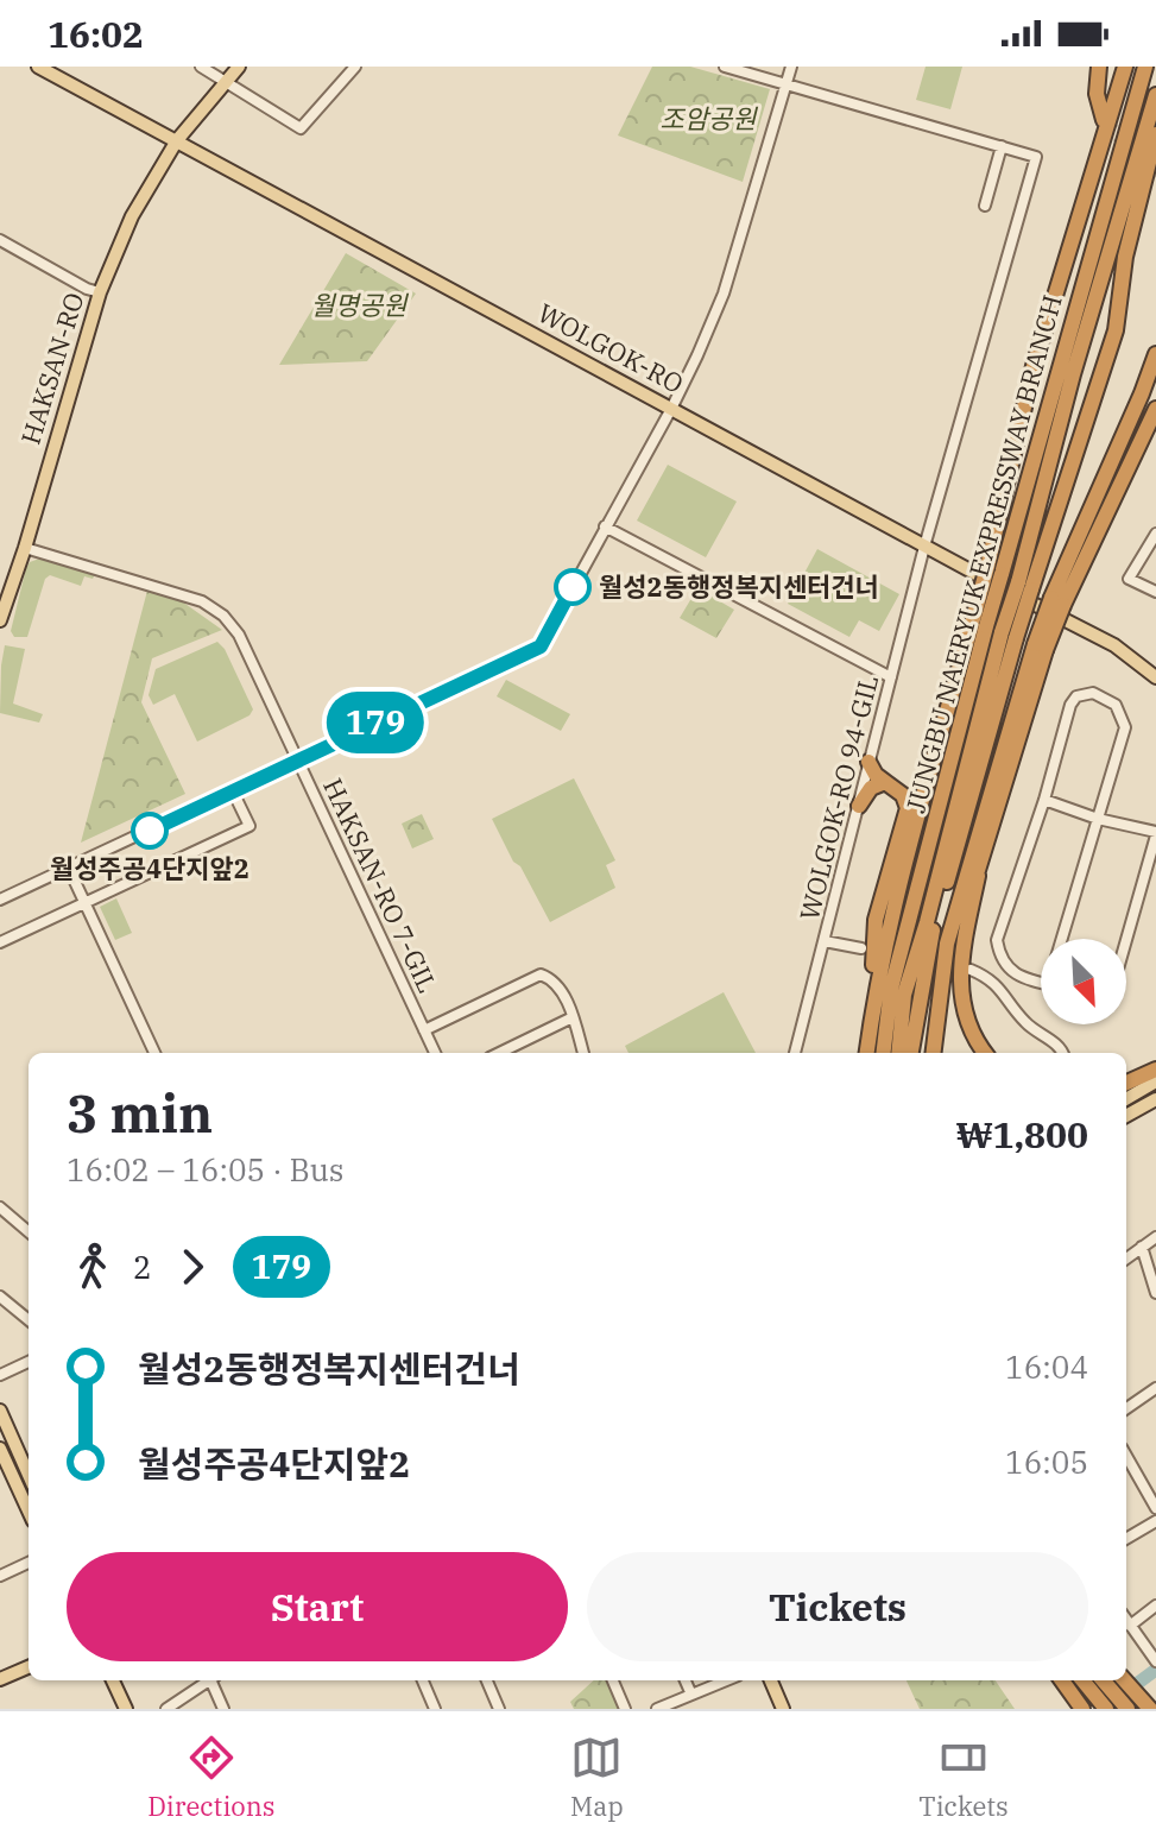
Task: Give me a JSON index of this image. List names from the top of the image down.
{
  "streets": {
    "highway": ["JUNGBU NAERYUK EXPRESSWAY BRANCH"],
    "main road": ["WOLGOK-RO", "HAKSAN-RO"],
    "street": ["WOLGOK-RO 94-GIL", "HAKSAN-RO 7-GIL"]
  },
  "crossings": [
    ["WOLGOK-RO", "HAKSAN-RO"],
    ["WOLGOK-RO", "WOLGOK-RO 94-GIL"],
    ["HAKSAN-RO", "HAKSAN-RO 7-GIL"]
  ],
  "parks": ["조암공원", "월명공원"],
  "places": ["월성2동행정복지센터건너", "월성주공4단지앞2"],
  "lines": ["bus line 179"],
  "north": "bottom right",
  "page": {
    "status": "16:02",
    "on_map": "179",
    "heading": ["3 min", "16:02 – 16:05 · Bus", "₩1,800"],
    "legs": ["2", "179"],
    "list": [
      {
        "name": "월성2동행정복지센터건너",
        "value": "16:04"
      },
      {
        "name": "월성주공4단지앞2",
        "value": "16:05"
      }
    ],
    "buttons": ["Start", "Tickets"],
    "tabs": ["Directions", "Map", "Tickets"]
  }
}
